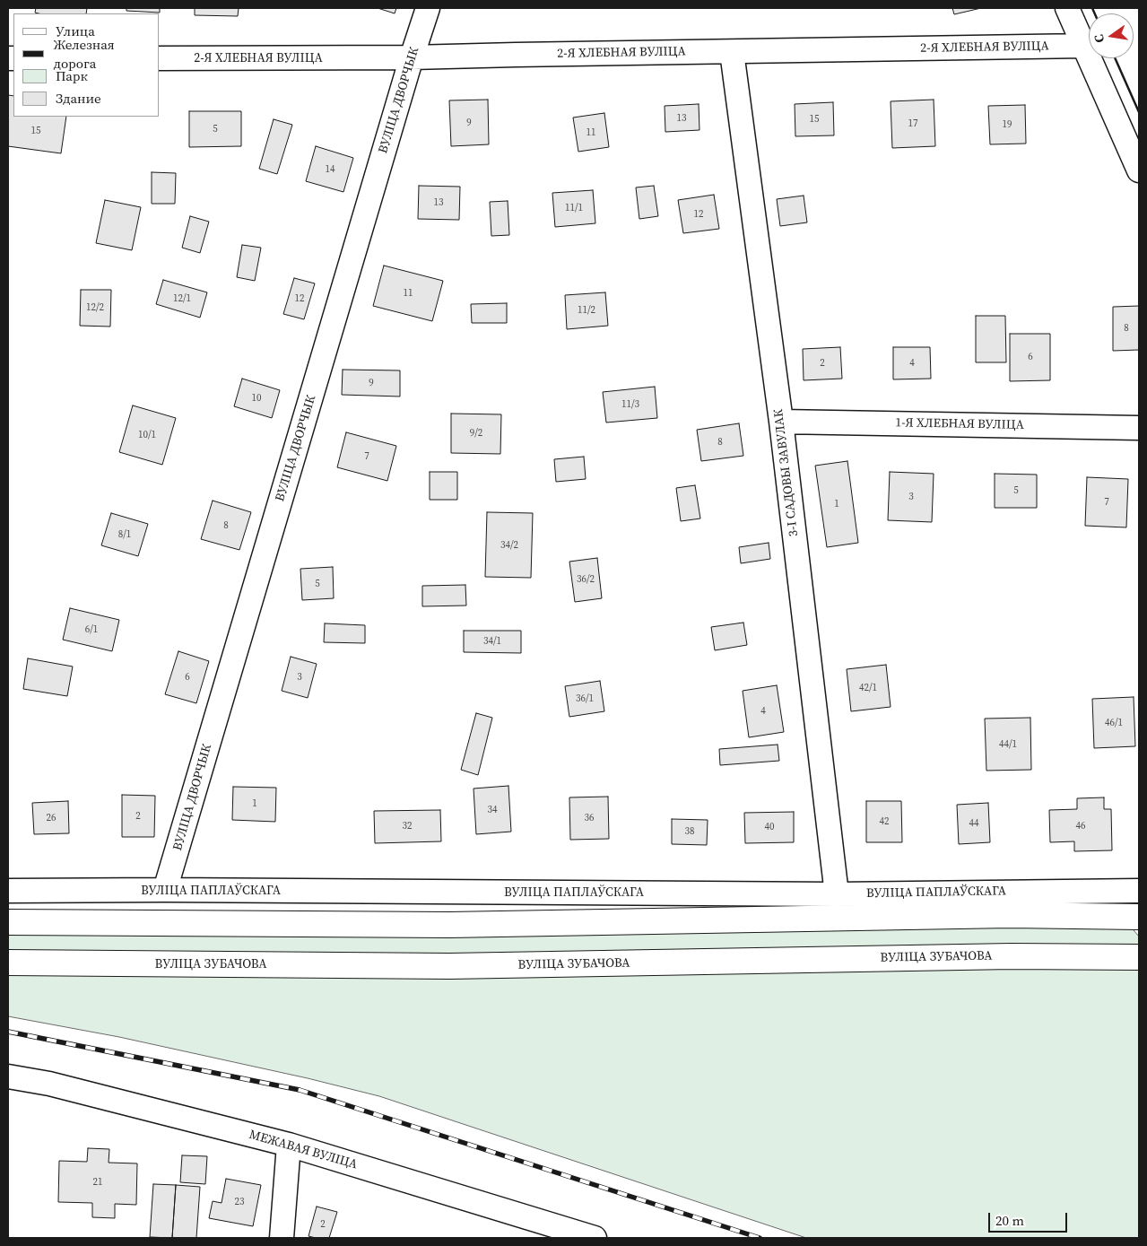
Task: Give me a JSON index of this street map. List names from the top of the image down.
{
  "streets": {
    "highway": ["ВУЛІЦА ЗУБАЧОВА"],
    "street": [
      "2-Я ХЛЕБНАЯ ВУЛІЦА",
      "ВУЛІЦА ДВОРЧЫК",
      "1-Я ХЛЕБНАЯ ВУЛІЦА",
      "3-І САДОВЫ ЗАВУЛАК",
      "ВУЛІЦА ПАПЛАЎСКАГА",
      "МЕЖАВАЯ ВУЛІЦА"
    ]
  },
  "crossings": [
    ["2-Я ХЛЕБНАЯ ВУЛІЦА", "ВУЛІЦА ДВОРЧЫК"],
    ["2-Я ХЛЕБНАЯ ВУЛІЦА", "3-І САДОВЫ ЗАВУЛАК"],
    ["ВУЛІЦА ДВОРЧЫК", "ВУЛІЦА ПАПЛАЎСКАГА"],
    ["1-Я ХЛЕБНАЯ ВУЛІЦА", "3-І САДОВЫ ЗАВУЛАК"],
    ["3-І САДОВЫ ЗАВУЛАК", "ВУЛІЦА ПАПЛАЎСКАГА"]
  ],
  "house_numbers": [
    "13",
    "15",
    "9",
    "17",
    "19",
    "5",
    "15",
    "11",
    "14",
    "13",
    "11/1",
    "12",
    "11",
    "12/1",
    "12",
    "12/2",
    "11/2",
    "8",
    "6",
    "2",
    "4",
    "9",
    "10",
    "11/3",
    "9/2",
    "10/1",
    "8",
    "7",
    "5",
    "3",
    "7",
    "1",
    "8",
    "8/1",
    "34/2",
    "36/2",
    "5",
    "6/1",
    "34/1",
    "6",
    "3",
    "42/1",
    "36/1",
    "4",
    "46/1",
    "44/1",
    "1",
    "34",
    "2",
    "26",
    "36",
    "42",
    "44",
    "32",
    "46",
    "40",
    "38",
    "21",
    "23",
    "2"
  ],
  "legend": [
    "Улица",
    "Железная дорога",
    "Парк",
    "Здание"
  ],
  "scale_bar": "20 m",
  "north": "left"
}
